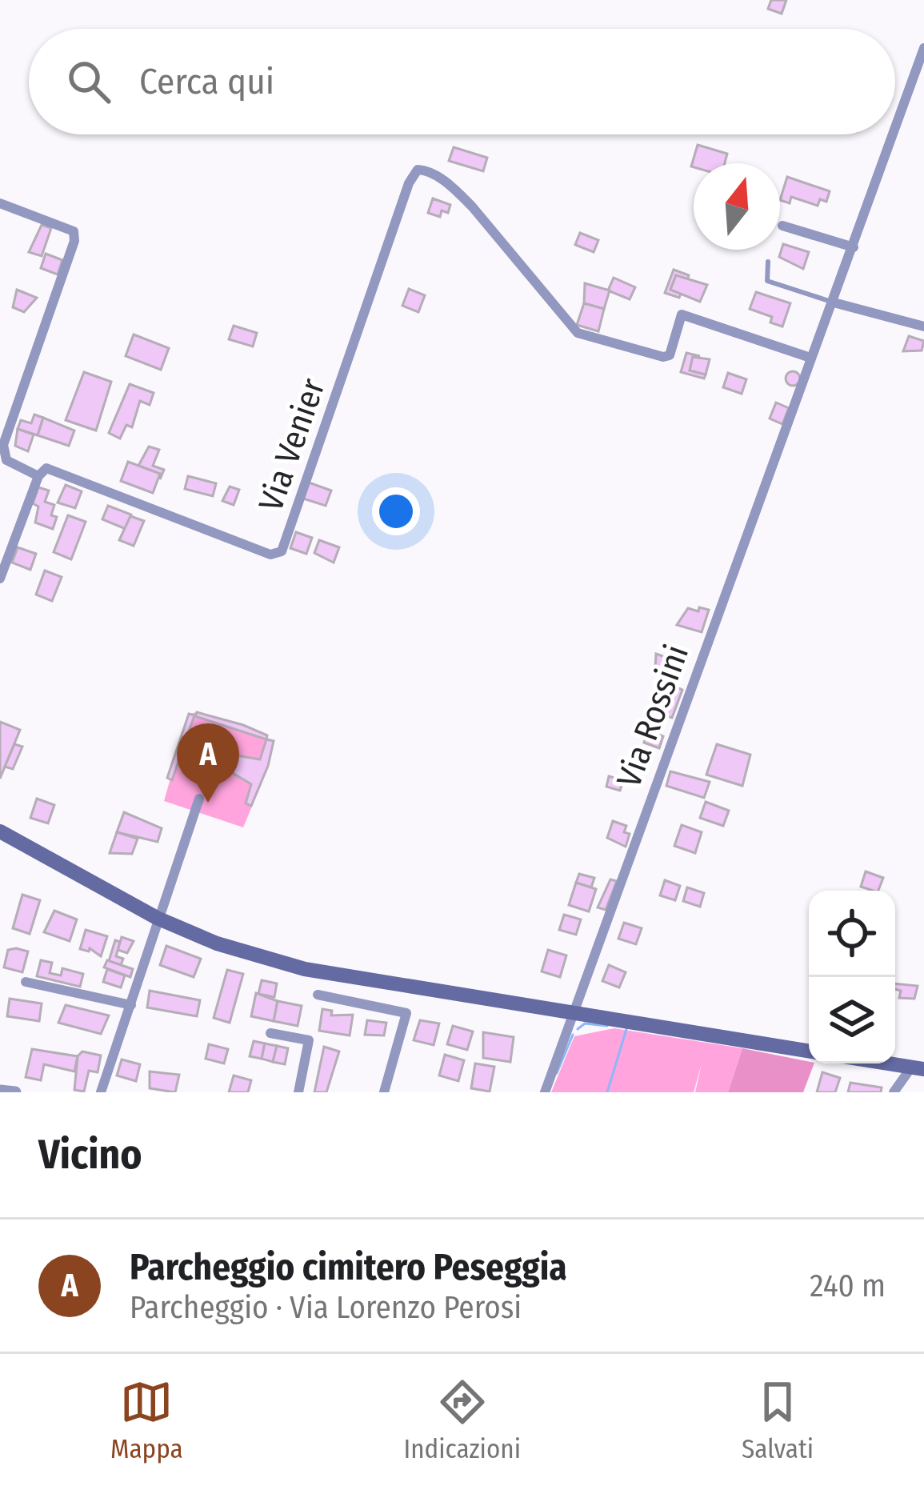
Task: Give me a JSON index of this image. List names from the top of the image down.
{
  "streets": {
    "street": ["Via Venier", "Via Rossini"]
  },
  "crossings": [
    ["Via Venier", "Via Rossini"]
  ],
  "north": "top",
  "page": {
    "search": "Cerca qui",
    "pins": "A",
    "heading": "Vicino",
    "list": [
      {
        "mark": "A",
        "name": "Parcheggio cimitero Peseggia",
        "note": "Parcheggio · Via Lorenzo Perosi",
        "value": "240 m"
      }
    ],
    "nav": ["Mappa", "Indicazioni", "Salvati"]
  }
}
